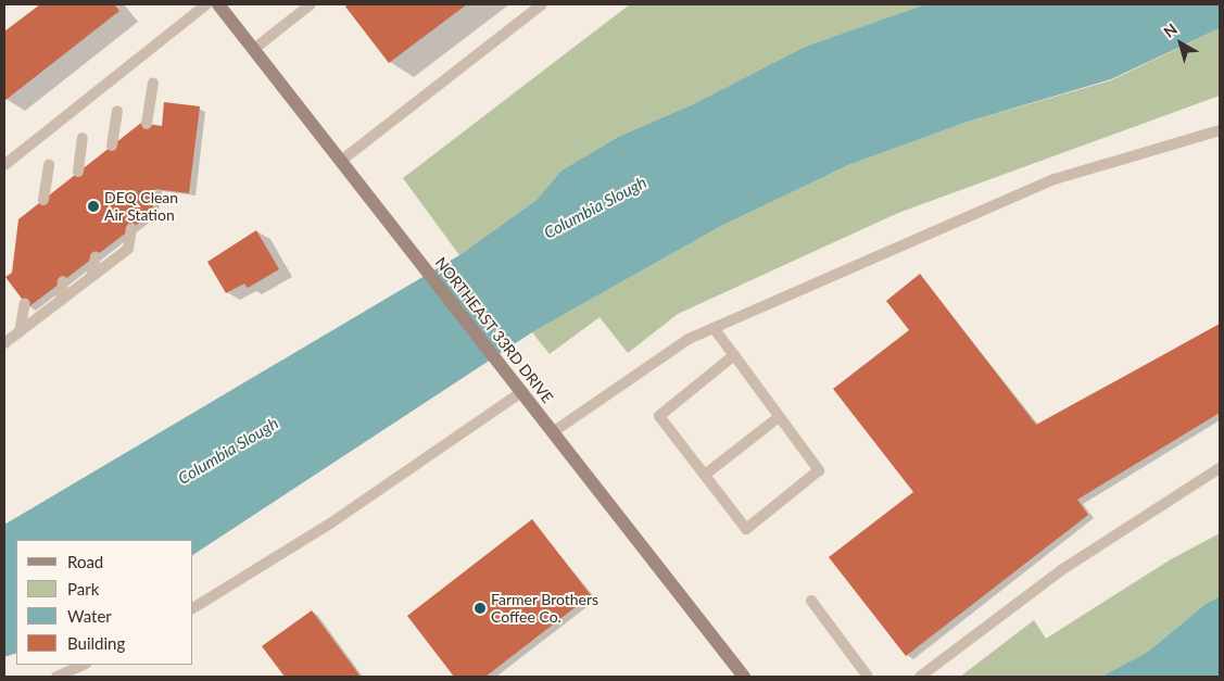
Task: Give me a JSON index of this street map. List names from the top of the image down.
{
  "streets": {
    "main road": ["NORTHEAST 33RD DRIVE"]
  },
  "water": ["Columbia Slough"],
  "places": ["DEQ Clean Air Station", "Farmer Brothers Coffee Co."],
  "legend": [
    "Road",
    "Park",
    "Water",
    "Building"
  ],
  "north": "top left"
}
